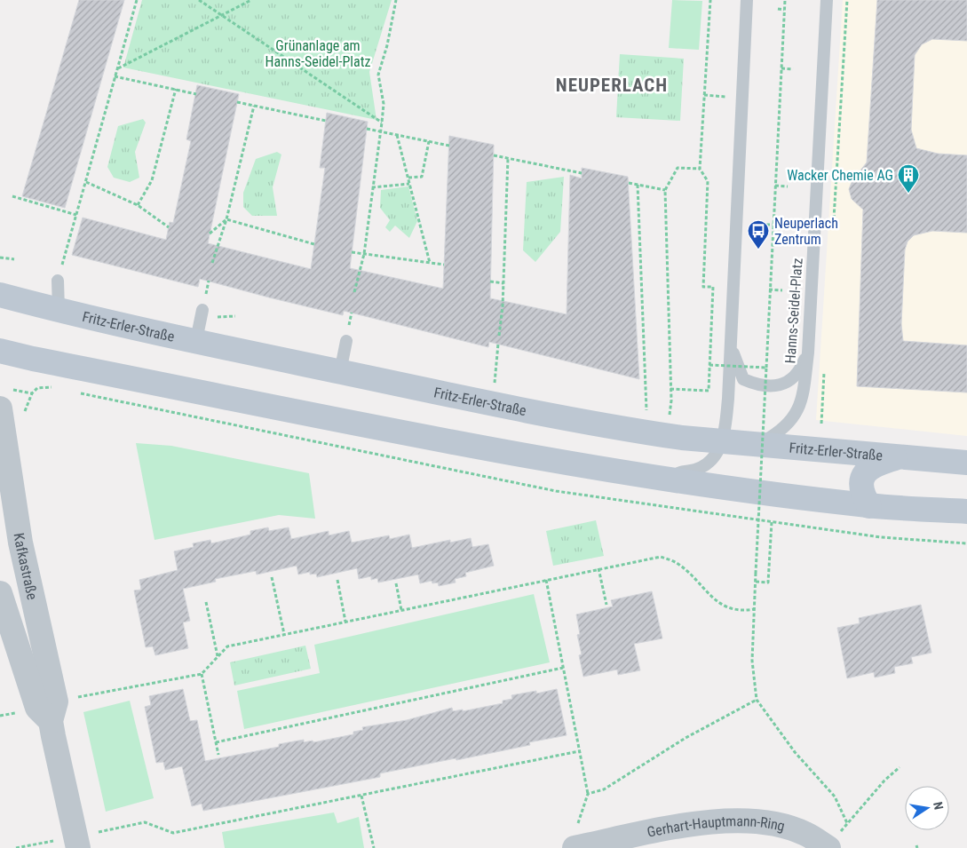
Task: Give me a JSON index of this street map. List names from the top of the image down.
{
  "streets": {
    "main road": ["Fritz-Erler-Straße"],
    "street": ["Kafkastraße", "Gerhart-Hauptmann-Ring"],
    "lane": ["Hanns-Seidel-Platz"]
  },
  "crossings": [
    ["Hanns-Seidel-Platz", "Fritz-Erler-Straße"]
  ],
  "districts": ["NEUPERLACH"],
  "parks": ["Grünanlage am Hanns-Seidel-Platz"],
  "places": {
    "building": ["Wacker Chemie AG"],
    "bus stop": ["Neuperlach Zentrum"]
  },
  "north": "right"
}
